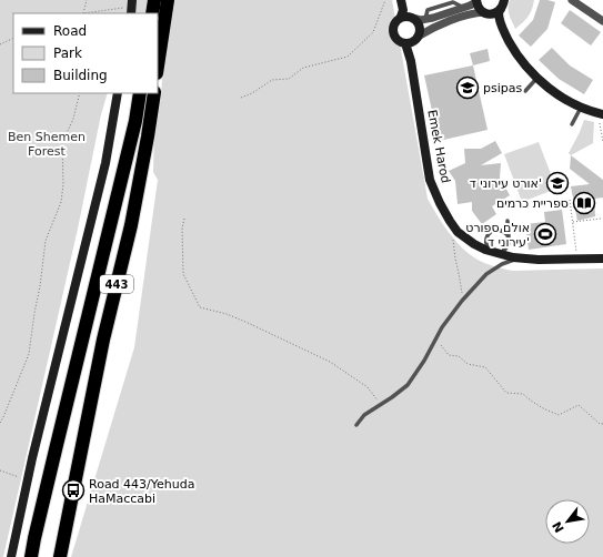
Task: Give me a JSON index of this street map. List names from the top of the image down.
{
  "streets": {
    "highway": ["443"],
    "street": ["Emek Harod"]
  },
  "parks": ["Ben Shemen Forest"],
  "places": {
    "school or university": ["psipas", "אורט עירוני ד'"],
    "library": ["ספריית כרמים"],
    "sports": ["אולם ספורט עירוני ד'"],
    "bus stop": ["Road 443/Yehuda HaMaccabi"]
  },
  "legend": ["Road", "Park", "Building"],
  "north": "bottom left"
}
